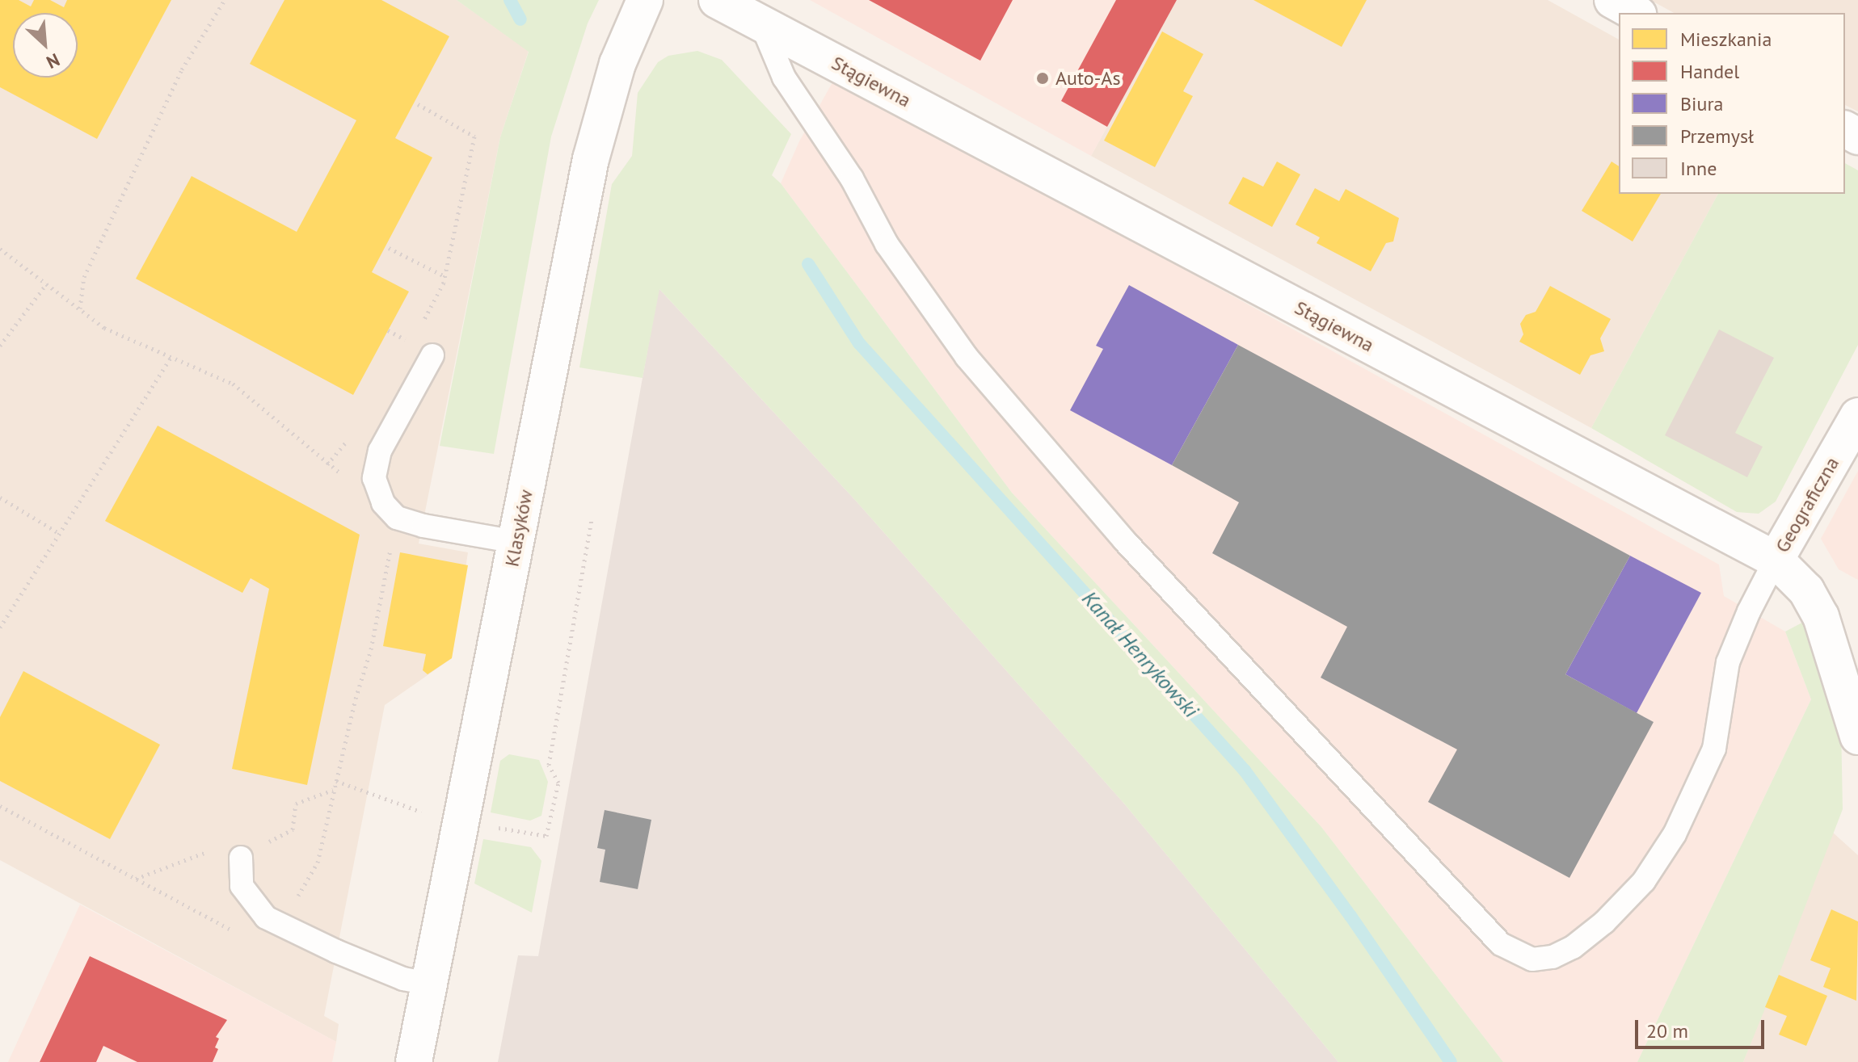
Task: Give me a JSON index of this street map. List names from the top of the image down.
{
  "streets": {
    "street": ["Stągiewna", "Geograficzna", "Klasyków"]
  },
  "crossings": [
    ["Stągiewna", "Geograficzna"]
  ],
  "water": ["Kanał Henrykowski"],
  "places": ["Auto-As"],
  "legend": [
    "Mieszkania",
    "Handel",
    "Biura",
    "Przemysł",
    "Inne"
  ],
  "scale_bar": "20 m",
  "north": "bottom right"
}
